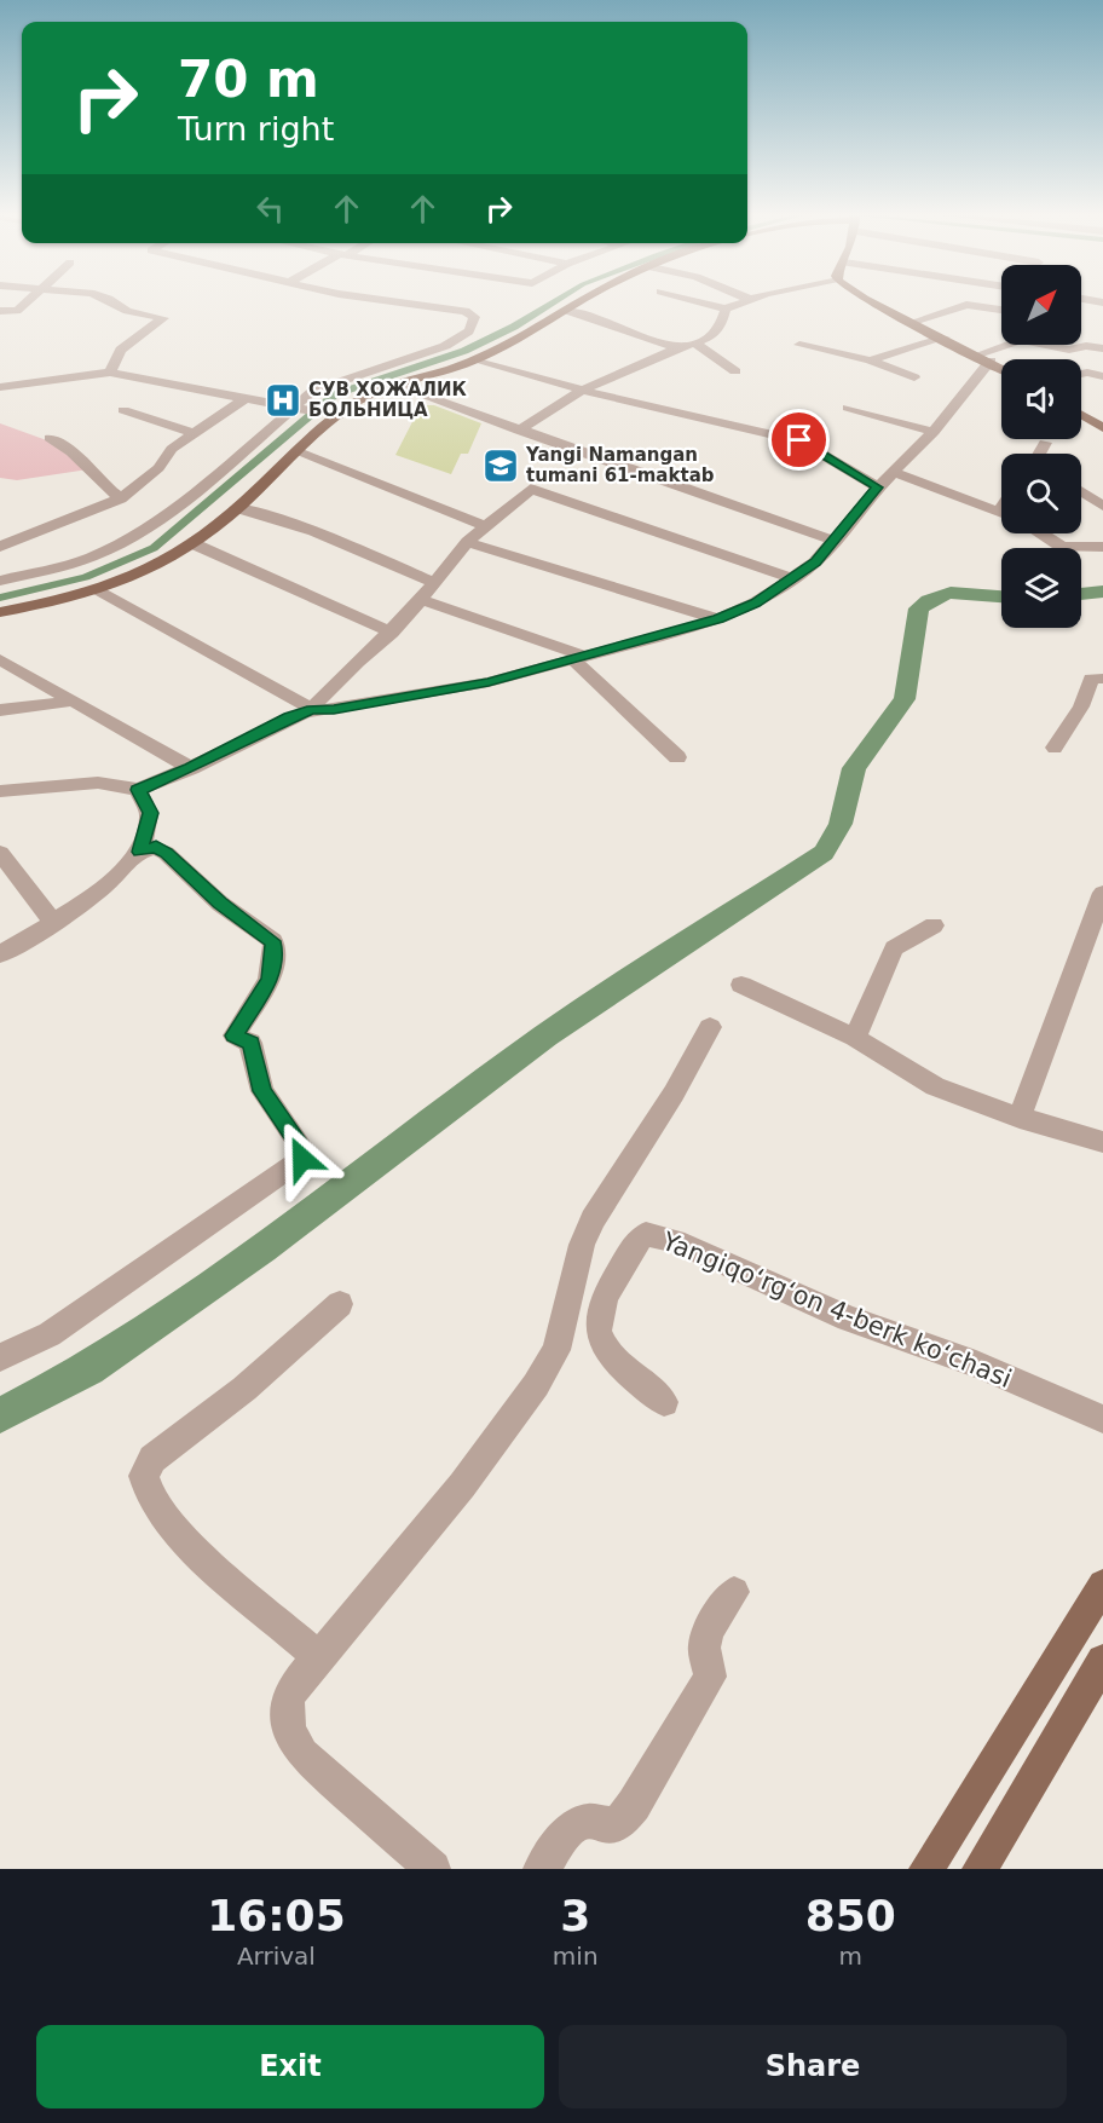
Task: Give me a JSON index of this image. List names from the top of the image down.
{
  "streets": {
    "street": ["Yangiqoʻrgʻon 4-berk koʻchasi"]
  },
  "places": {
    "hospital": ["СУВ ХОЖАЛИК БОЛЬНИЦА"],
    "school or university": ["Yangi Namangan tumani 61-maktab"]
  },
  "north": "top right",
  "page": {
    "turn": ["70 m", "Turn right"],
    "eta": [
      "16:05",
      "Arrival",
      "3",
      "min",
      "850",
      "m"
    ],
    "buttons": ["Exit", "Share"]
  }
}
